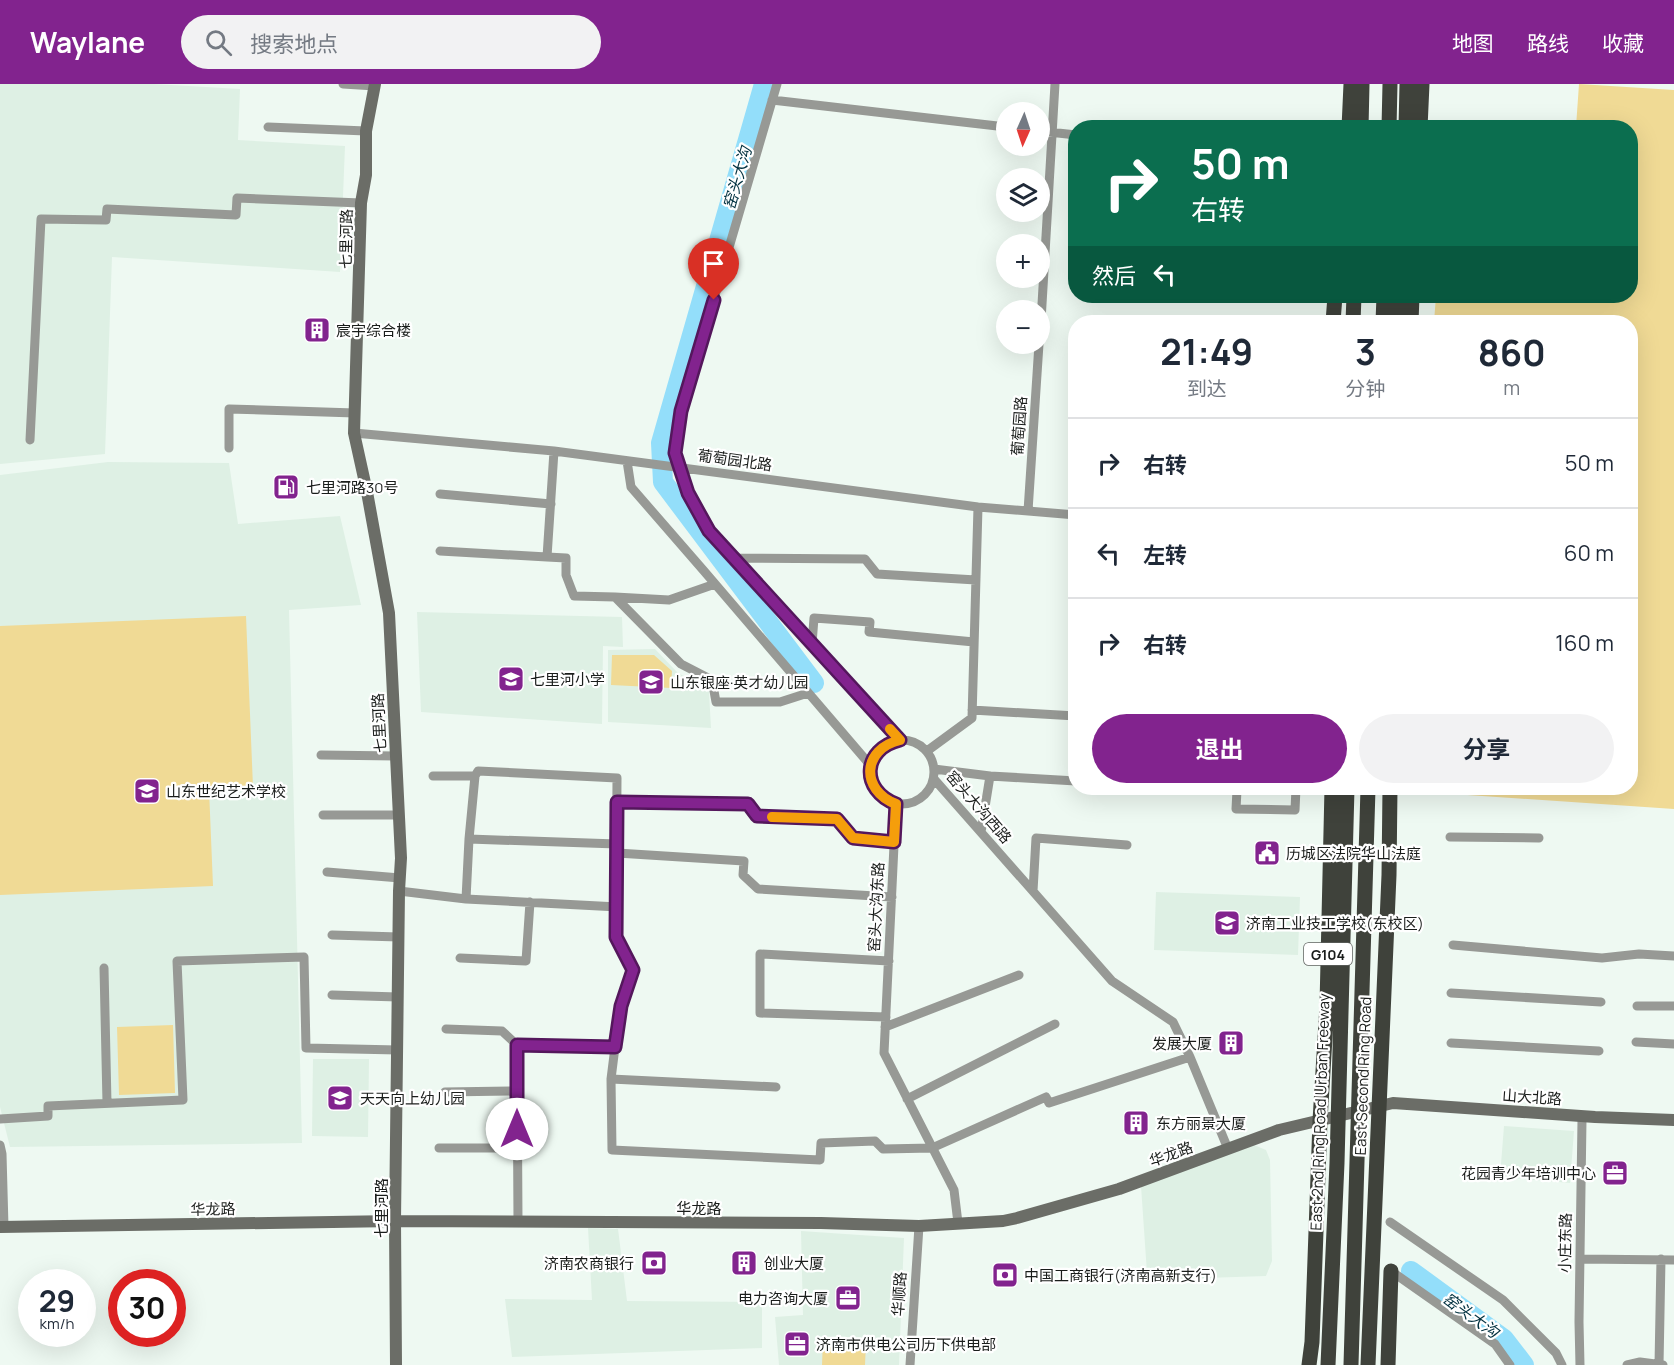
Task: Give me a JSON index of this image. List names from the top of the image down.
{
  "streets": {
    "highway": ["G104", "East Second Ring Road", "East 2nd Ring Road Urban Freeway"],
    "main road": ["七里河路", "山大北路", "华龙路"],
    "street": [
      "葡萄园路",
      "葡萄园北路",
      "窑头大沟西路",
      "窑头大沟东路",
      "小庄东路",
      "华顺路"
    ]
  },
  "crossings": [
    ["七里河路", "葡萄园北路"],
    ["七里河路", "华龙路"],
    ["葡萄园路", "葡萄园北路"],
    ["窑头大沟西路", "窑头大沟东路"],
    ["窑头大沟西路", "华龙路"],
    ["窑头大沟东路", "华龙路"],
    ["G104", "华龙路"],
    ["East Second Ring Road", "山大北路"],
    ["East Second Ring Road", "华龙路"],
    ["山大北路", "华龙路"],
    ["山大北路", "小庄东路"],
    ["华龙路", "华顺路"]
  ],
  "water": ["窑头大沟"],
  "places": {
    "building": [
      "宸宇综合楼",
      "发展大厦",
      "东方丽景大厦",
      "创业大厦"
    ],
    "fuel station": ["七里河路30号"],
    "school or university": [
      "七里河小学",
      "山东银座·英才幼儿园",
      "山东世纪艺术学校",
      "济南工业技工学校(东校区)",
      "天天向上幼儿园"
    ],
    "public building": ["历城区法院华山法庭"],
    "office": ["花园青少年培训中心", "电力咨询大厦", "济南市供电公司历下供电部"],
    "bank": ["济南农商银行", "中国工商银行(济南高新支行)"]
  },
  "north": "bottom",
  "page": {
    "header": "Waylane",
    "search": "搜索地点",
    "nav": ["地图", "路线", "收藏"],
    "map_buttons": ["+", "−"],
    "turn": ["50 m", "右转"],
    "then": "然后",
    "eta": [
      "21:49",
      "到达",
      "3",
      "分钟",
      "860",
      "m"
    ],
    "list": [
      {
        "name": "右转",
        "value": "50 m"
      },
      {
        "name": "左转",
        "value": "60 m"
      },
      {
        "name": "右转",
        "value": "160 m"
      }
    ],
    "buttons": ["退出", "分享"],
    "speed": "29 km/h",
    "limit": "30"
  }
}
